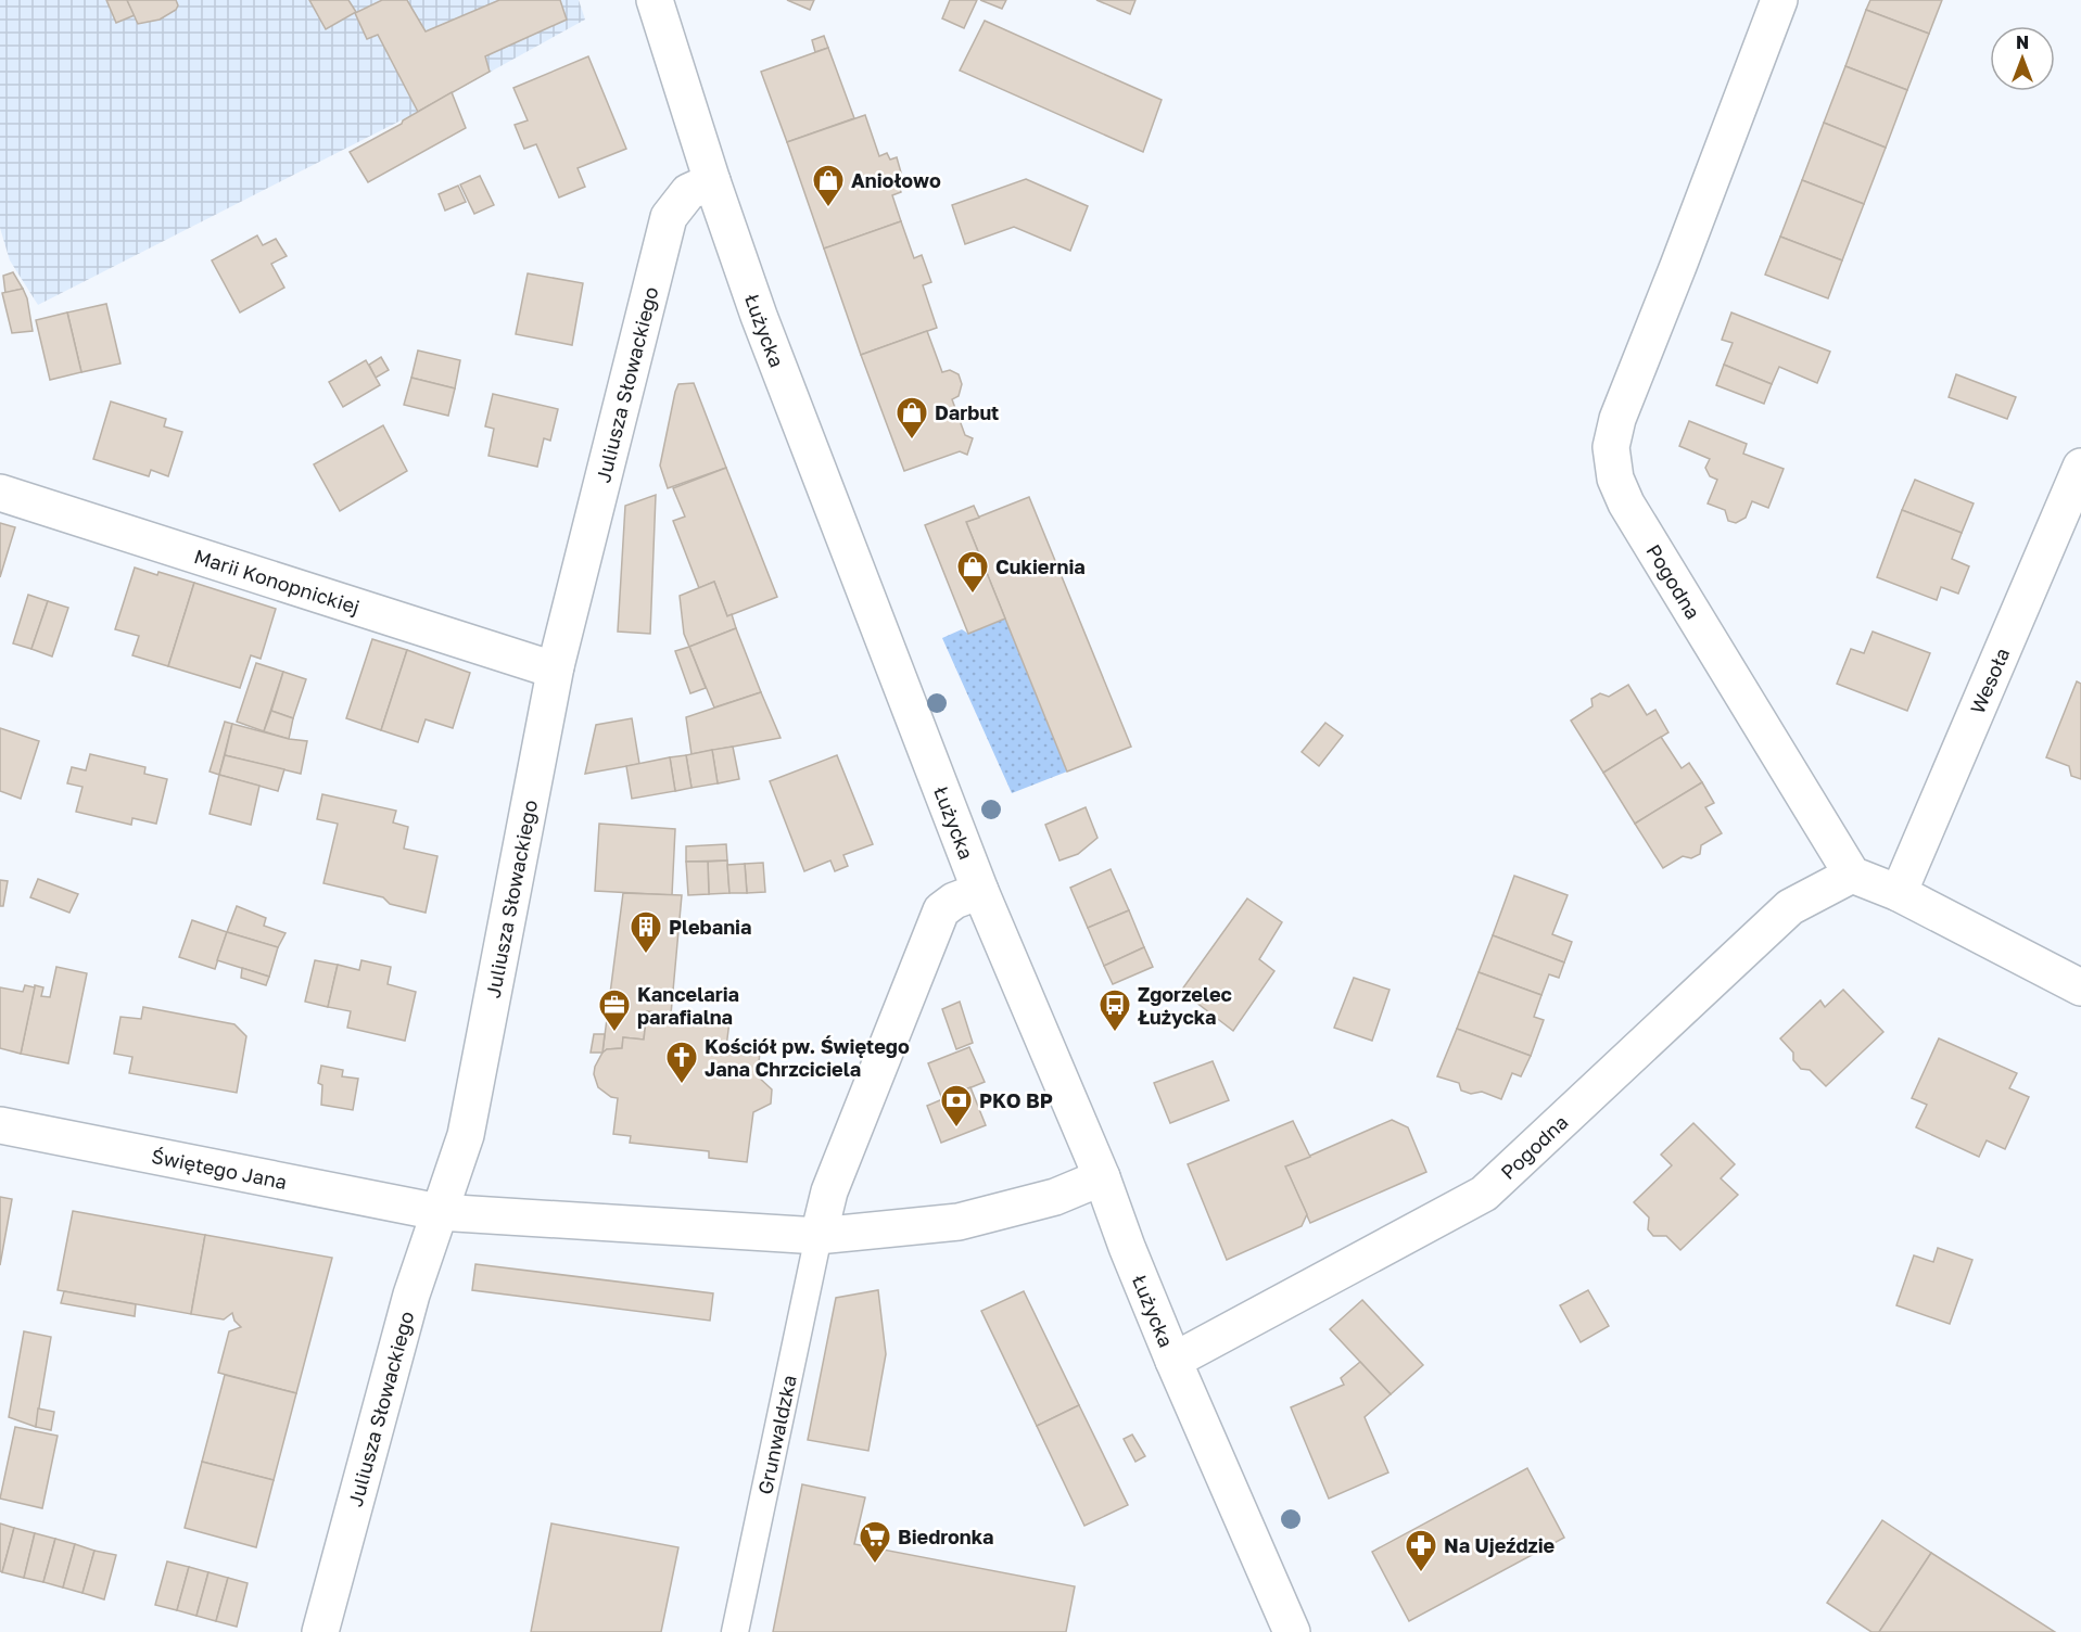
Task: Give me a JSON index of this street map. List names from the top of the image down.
{
  "streets": {
    "street": [
      "Łużycka",
      "Juliusza Słowackiego",
      "Pogodna",
      "Marii Konopnickiej",
      "Wesoła",
      "Świętego Jana",
      "Grunwaldzka"
    ]
  },
  "crossings": [
    ["Łużycka", "Juliusza Słowackiego"],
    ["Łużycka", "Pogodna"],
    ["Łużycka", "Grunwaldzka"],
    ["Juliusza Słowackiego", "Marii Konopnickiej"],
    ["Juliusza Słowackiego", "Świętego Jana"]
  ],
  "places": {
    "shop": ["Aniołowo", "Darbut", "Cukiernia"],
    "building": ["Plebania"],
    "office": ["Kancelaria parafialna"],
    "bus stop": ["Zgorzelec Łużycka"],
    "church": ["Kościół pw. Świętego Jana Chrzciciela"],
    "bank": ["PKO BP"],
    "supermarket": ["Biedronka"],
    "pharmacy": ["Na Ujeździe"]
  },
  "north": "top"
}
